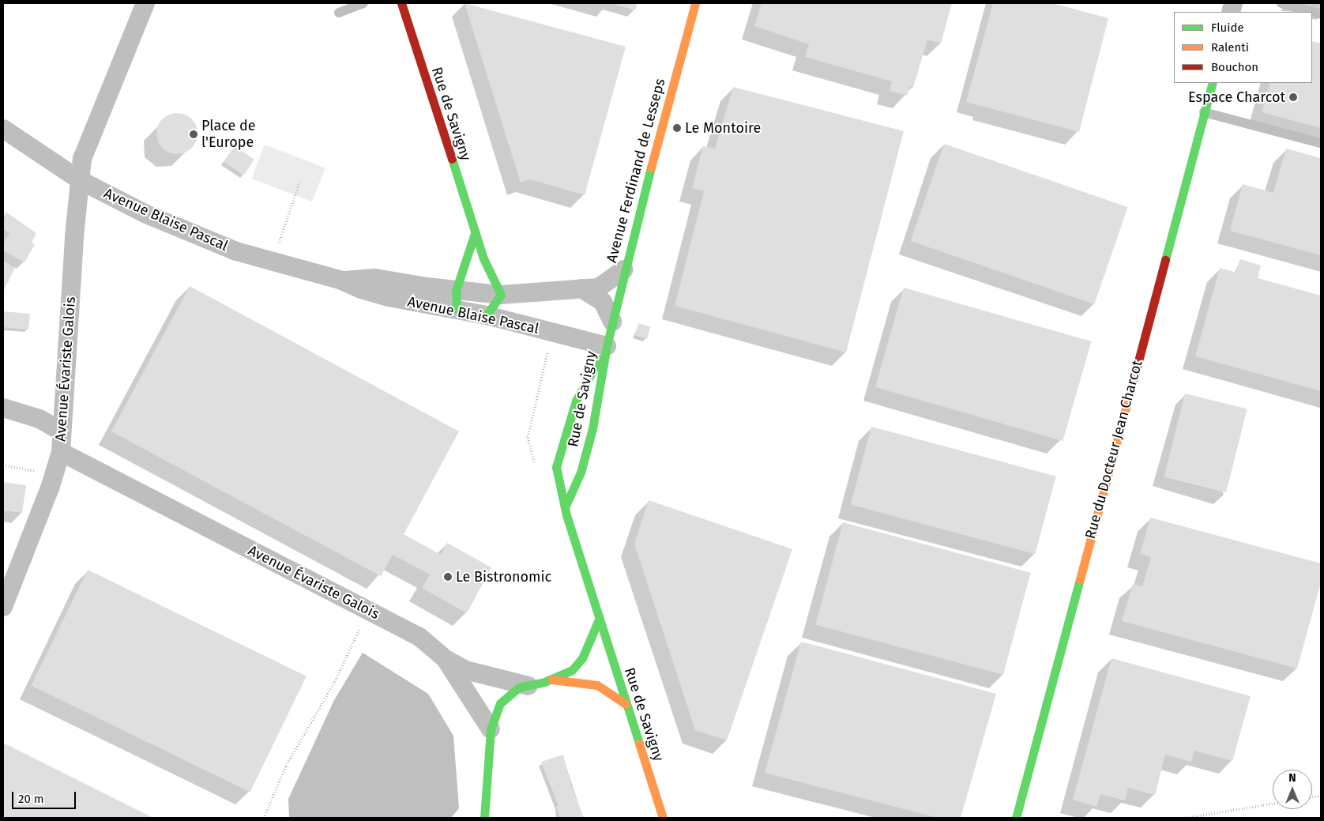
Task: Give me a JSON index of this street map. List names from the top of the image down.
{
  "streets": {
    "main road": ["Rue de Savigny", "Avenue Ferdinand de Lesseps", "Rue du Docteur Jean Charcot"],
    "street": ["Avenue Blaise Pascal", "Avenue Évariste Galois"]
  },
  "crossings": [
    ["Rue de Savigny", "Avenue Ferdinand de Lesseps"],
    ["Rue de Savigny", "Avenue Blaise Pascal"],
    ["Avenue Ferdinand de Lesseps", "Avenue Blaise Pascal"],
    ["Avenue Blaise Pascal", "Avenue Évariste Galois"]
  ],
  "places": [
    "Espace Charcot",
    "Le Montoire",
    "Place de l'Europe",
    "Le Bistronomic"
  ],
  "legend": ["Fluide", "Ralenti", "Bouchon"],
  "scale_bar": "20 m",
  "north": "top"
}
